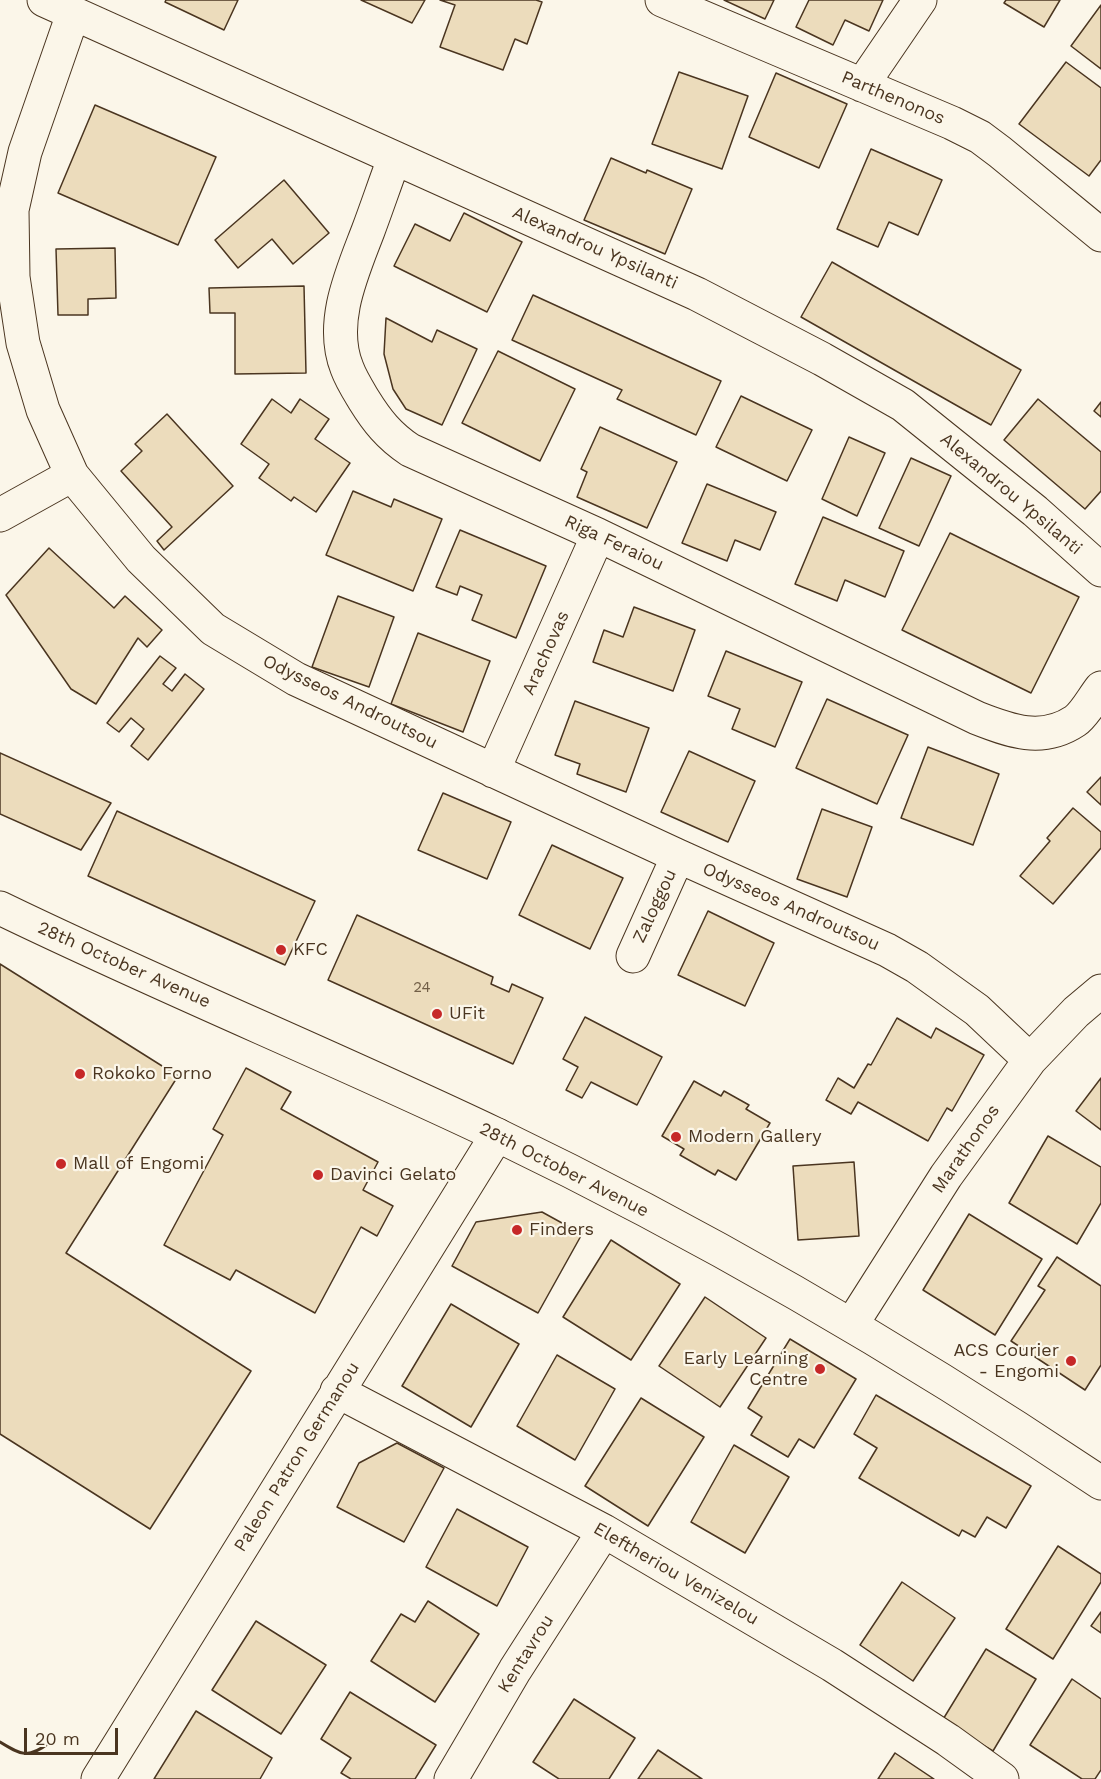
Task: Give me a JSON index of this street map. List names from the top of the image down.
{
  "streets": {
    "street": [
      "Parthenonos",
      "Alexandrou Ypsilanti",
      "Riga Feraiou",
      "Arachovas",
      "Odysseos Androutsou",
      "Zaloggou",
      "28th October Avenue",
      "Marathonos",
      "Paleon Patron Germanou",
      "Eleftheriou Venizelou",
      "Kentavrou"
    ]
  },
  "crossings": [
    ["Alexandrou Ypsilanti", "Riga Feraiou"],
    ["Alexandrou Ypsilanti", "Odysseos Androutsou"],
    ["Riga Feraiou", "Arachovas"],
    ["Arachovas", "Odysseos Androutsou"],
    ["Odysseos Androutsou", "Zaloggou"],
    ["Odysseos Androutsou", "Marathonos"],
    ["28th October Avenue", "Marathonos"],
    ["28th October Avenue", "Paleon Patron Germanou"],
    ["Paleon Patron Germanou", "Eleftheriou Venizelou"],
    ["Eleftheriou Venizelou", "Kentavrou"]
  ],
  "places": [
    "KFC",
    "UFit",
    "Rokoko Forno",
    "Modern Gallery",
    "Mall of Engomi",
    "Davinci Gelato",
    "Finders",
    "ACS Courier - Engomi",
    "Early Learning Centre"
  ],
  "house_numbers": ["24"],
  "scale_bar": "20 m"
}
